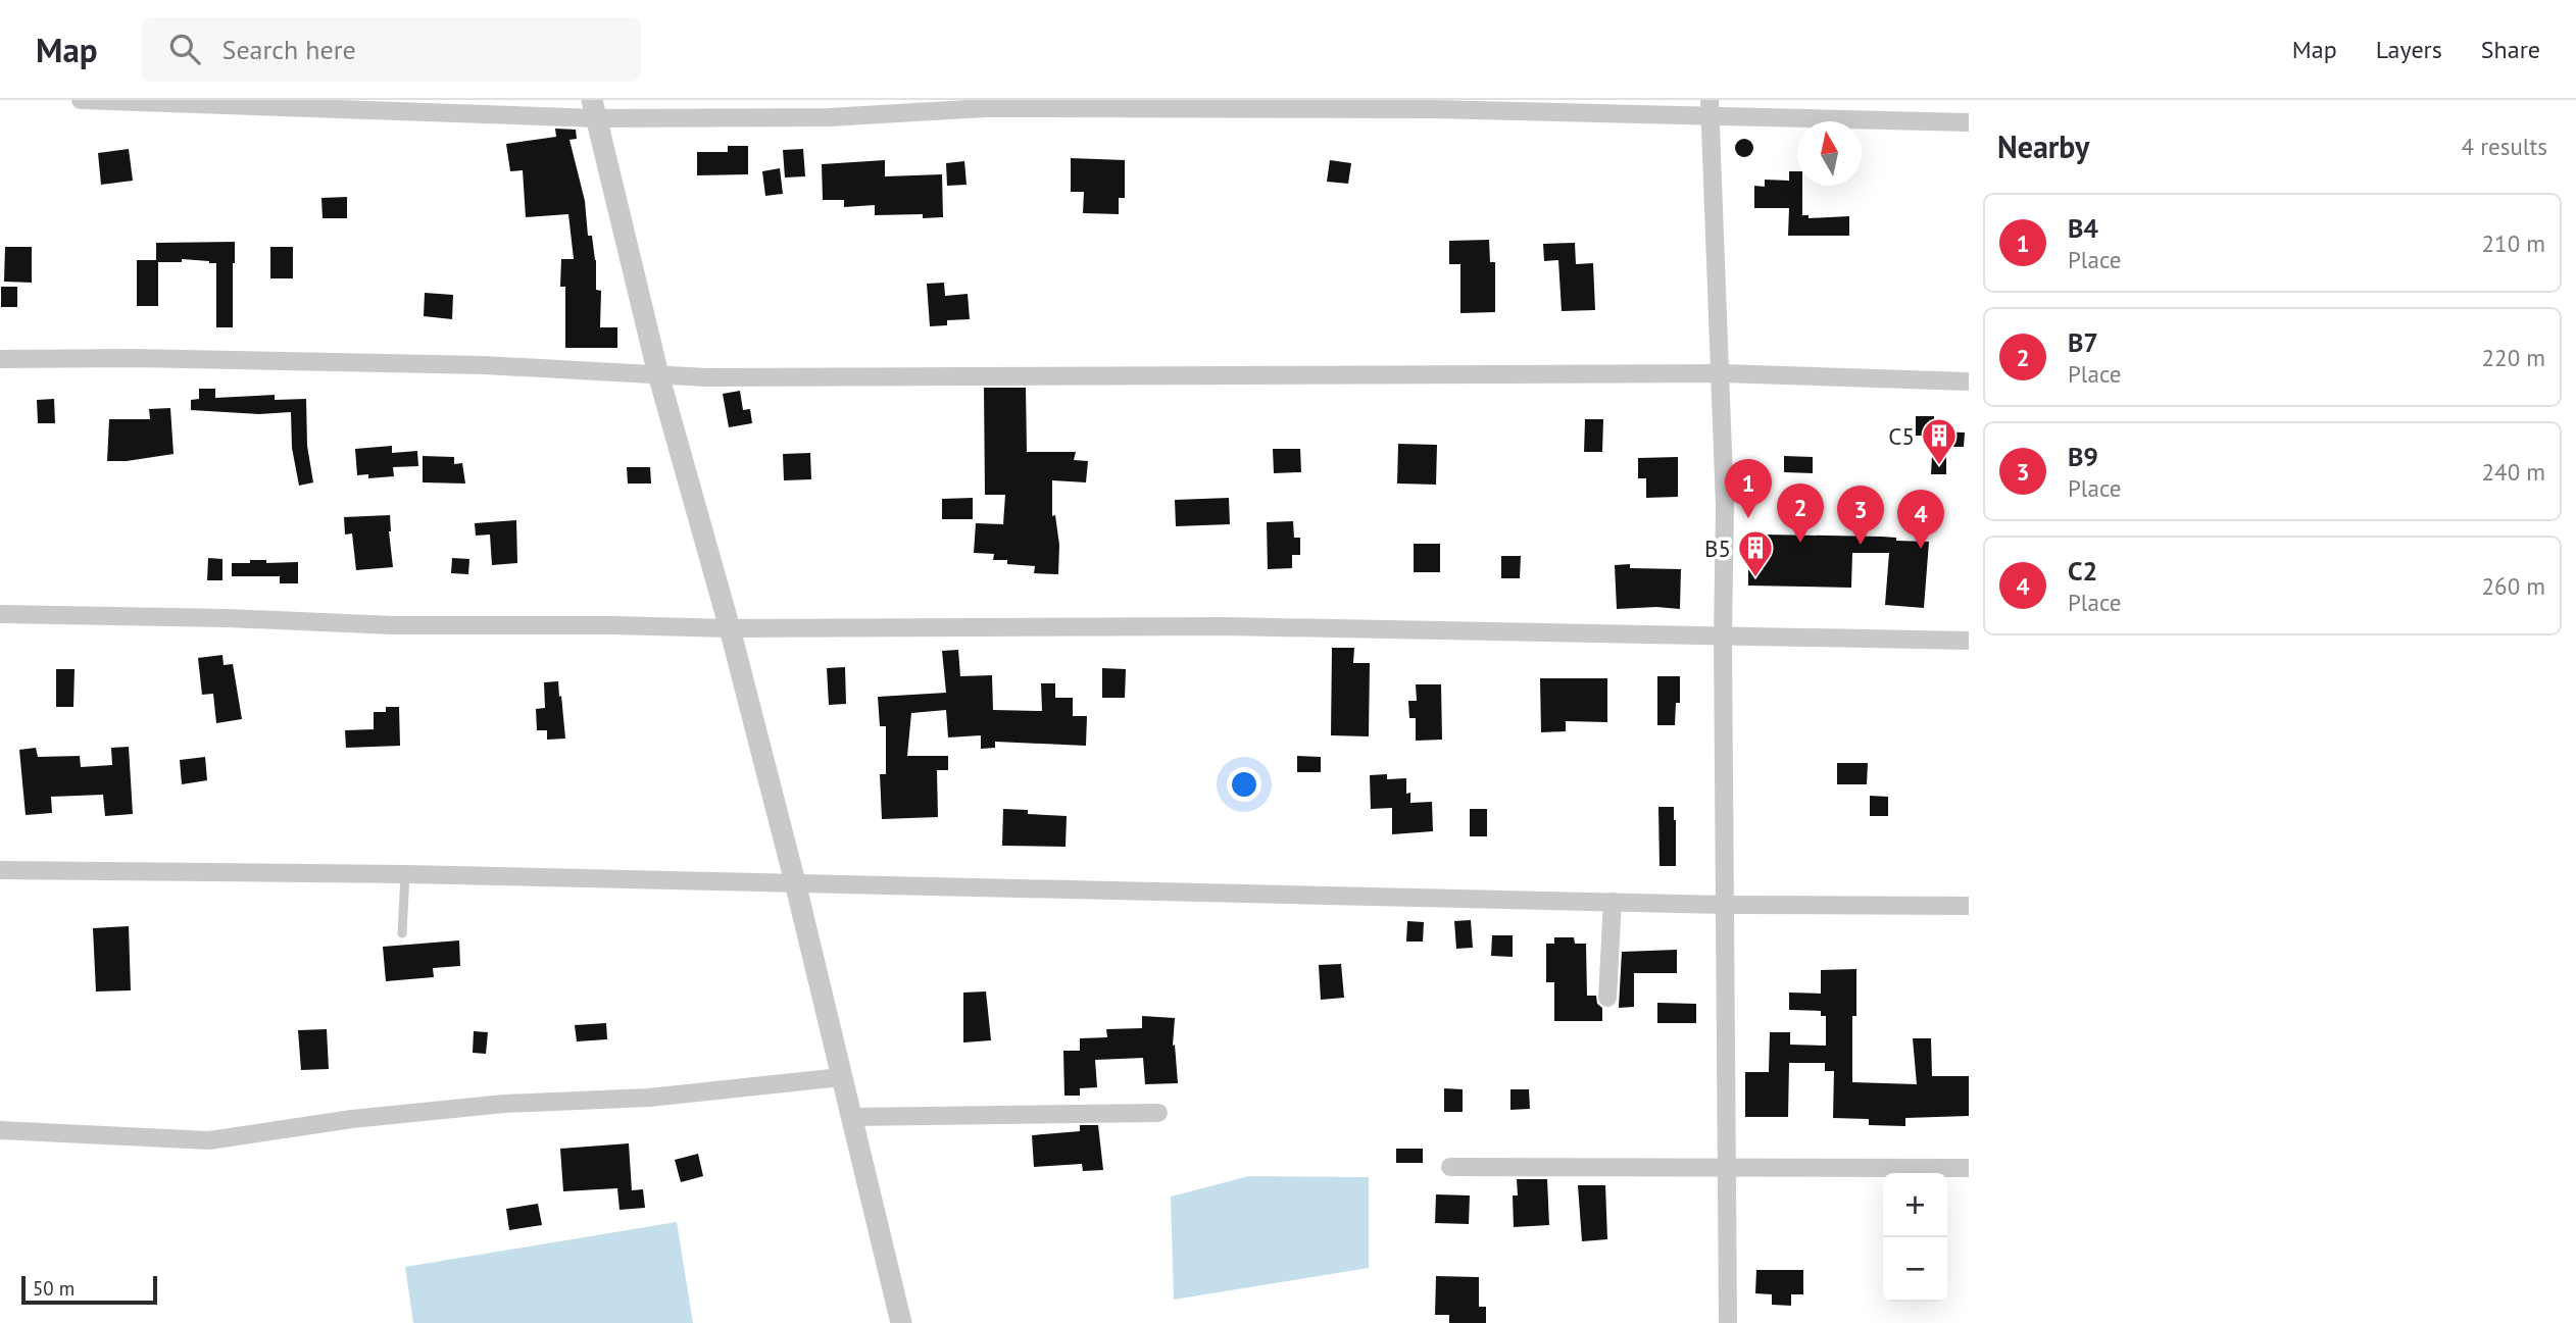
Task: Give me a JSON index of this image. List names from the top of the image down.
{
  "places": {
    "building": ["C5", "B5"]
  },
  "scale_bar": "50 m",
  "north": "top",
  "page": {
    "header": "Map",
    "search": "Search here",
    "nav": ["Map", "Layers", "Share"],
    "heading": ["Nearby", "4 results"],
    "list": [
      {
        "mark": "1",
        "name": "B4",
        "note": "Place",
        "value": "210 m"
      },
      {
        "mark": "2",
        "name": "B7",
        "note": "Place",
        "value": "220 m"
      },
      {
        "mark": "3",
        "name": "B9",
        "note": "Place",
        "value": "240 m"
      },
      {
        "mark": "4",
        "name": "C2",
        "note": "Place",
        "value": "260 m"
      }
    ],
    "pins": [
      "1",
      "2",
      "3",
      "4"
    ],
    "map_buttons": ["+", "−"],
    "scale": "50 m"
  }
}
